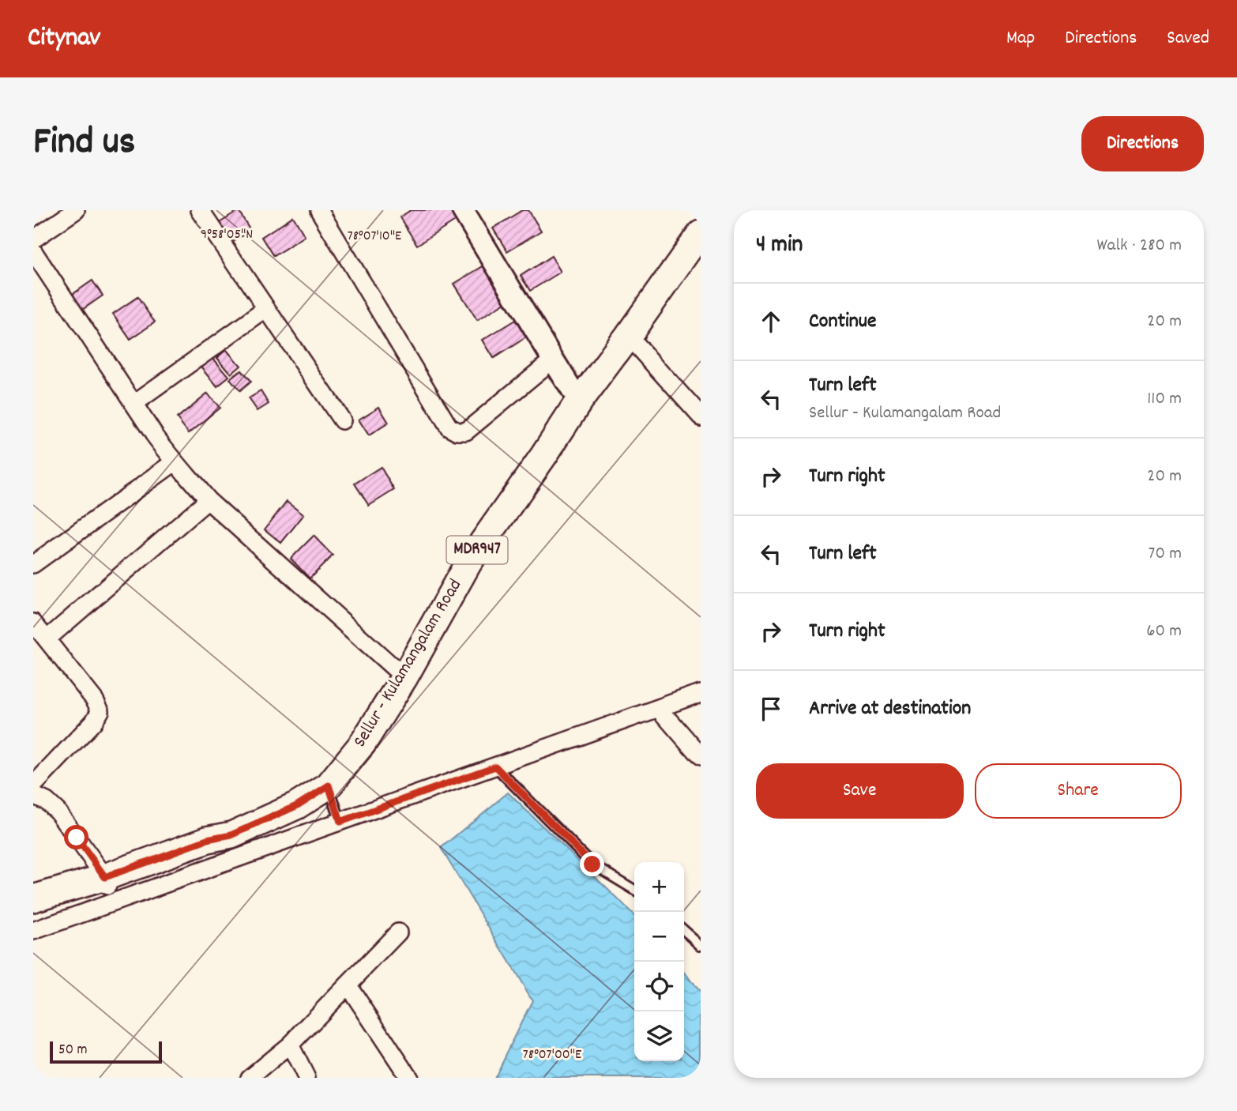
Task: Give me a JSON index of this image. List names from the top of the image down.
{
  "streets": {
    "main road": ["MDR947", "Sellur - Kulamangalam Road"]
  },
  "scale_bar": "50 m",
  "page": {
    "header": "Citynav",
    "nav": ["Map", "Directions", "Saved"],
    "title": "Find us",
    "buttons": [
      "Directions",
      ["Save", "Share"]
    ],
    "heading": ["4 min", "Walk · 280 m"],
    "list": [
      ["Continue", "20 m"],
      ["Turn left", "Sellur - Kulamangalam Road", "110 m"],
      ["Turn right", "20 m"],
      ["Turn left", "70 m"],
      ["Turn right", "60 m"],
      "Arrive at destination"
    ],
    "map_buttons": ["+", "−"],
    "scale": "50 m"
  },
  "coordinates": ["9°58'05\"N", "78°07'10\"E", "78°07'00\"E"]
}
